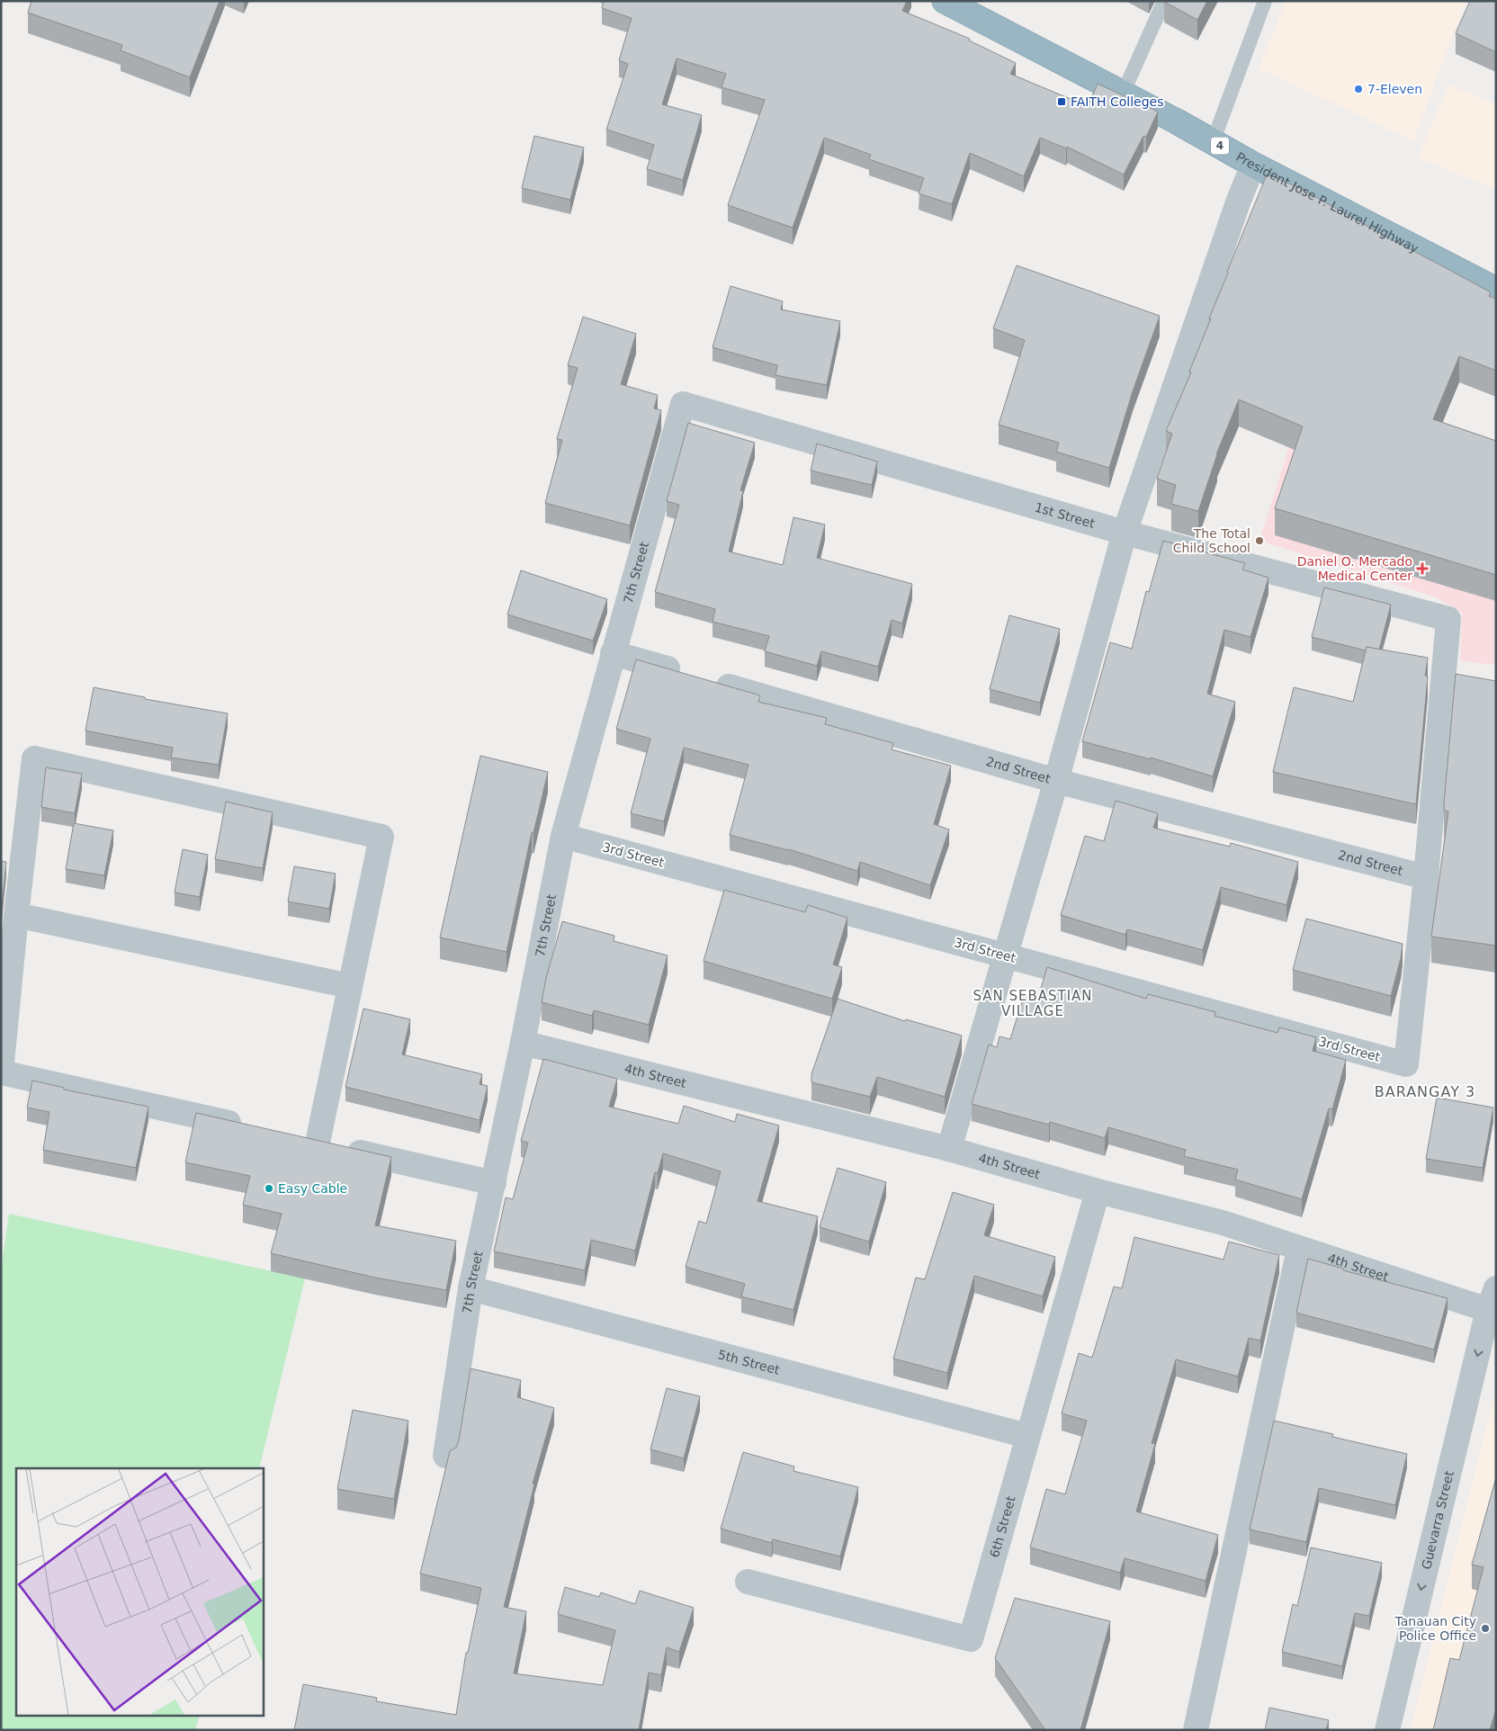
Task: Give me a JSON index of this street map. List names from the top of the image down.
{
  "streets": {
    "highway": ["4", "President Jose P. Laurel Highway"],
    "street": [
      "1st Street",
      "7th Street",
      "2nd Street",
      "3rd Street",
      "4th Street",
      "5th Street",
      "Guevarra Street",
      "6th Street"
    ]
  },
  "crossings": [
    ["1st Street", "7th Street"],
    ["1st Street", "2nd Street"],
    ["1st Street", "3rd Street"],
    ["7th Street", "2nd Street"],
    ["7th Street", "3rd Street"],
    ["7th Street", "4th Street"],
    ["7th Street", "5th Street"],
    ["2nd Street", "3rd Street"],
    ["4th Street", "Guevarra Street"],
    ["4th Street", "6th Street"],
    ["5th Street", "6th Street"]
  ],
  "districts": ["SAN SEBASTIAN VILLAGE", "BARANGAY 3"],
  "places": {
    "other": [
      "7-Eleven",
      "The Total Child School",
      "Easy Cable",
      "Tanauan City Police Office"
    ],
    "transit": ["FAITH Colleges"],
    "health": ["Daniel O. Mercado Medical Center"]
  }
}
